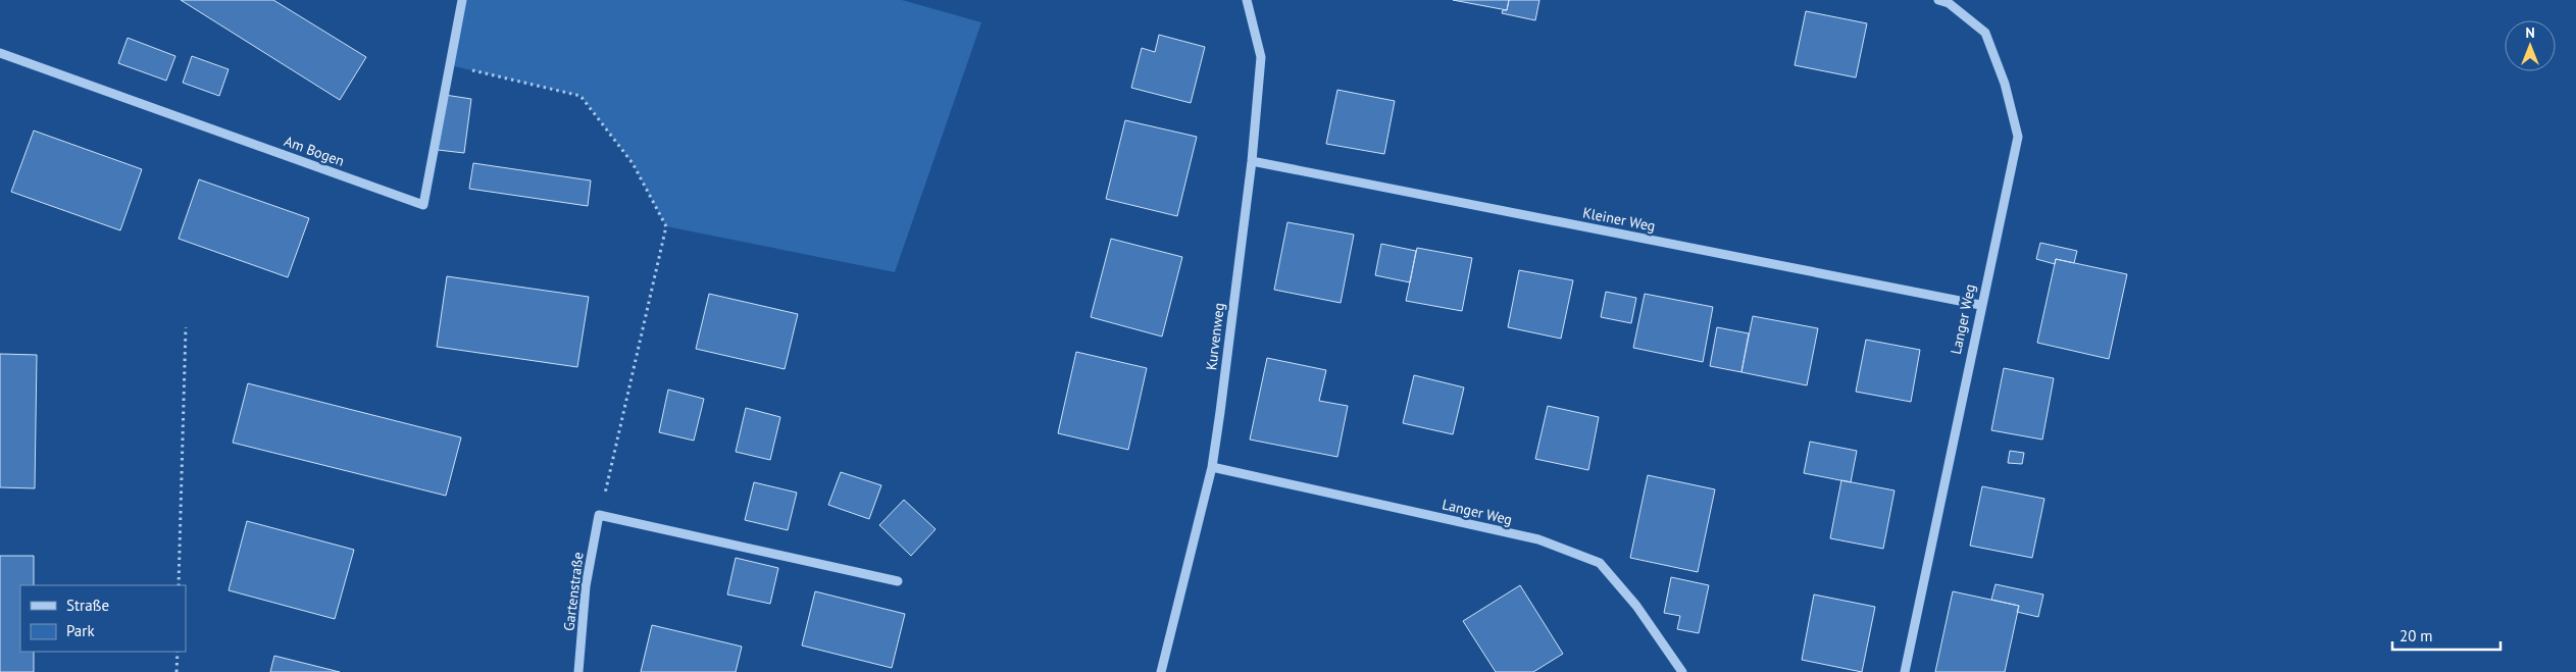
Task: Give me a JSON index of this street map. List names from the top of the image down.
{
  "streets": {
    "street": [
      "Am Bogen",
      "Kleiner Weg",
      "Langer Weg",
      "Kurvenweg",
      "Gartenstraße"
    ]
  },
  "crossings": [
    ["Kleiner Weg", "Langer Weg"],
    ["Kleiner Weg", "Kurvenweg"],
    ["Langer Weg", "Kurvenweg"]
  ],
  "legend": ["Straße", "Park"],
  "scale_bar": "20 m",
  "north": "top"
}
